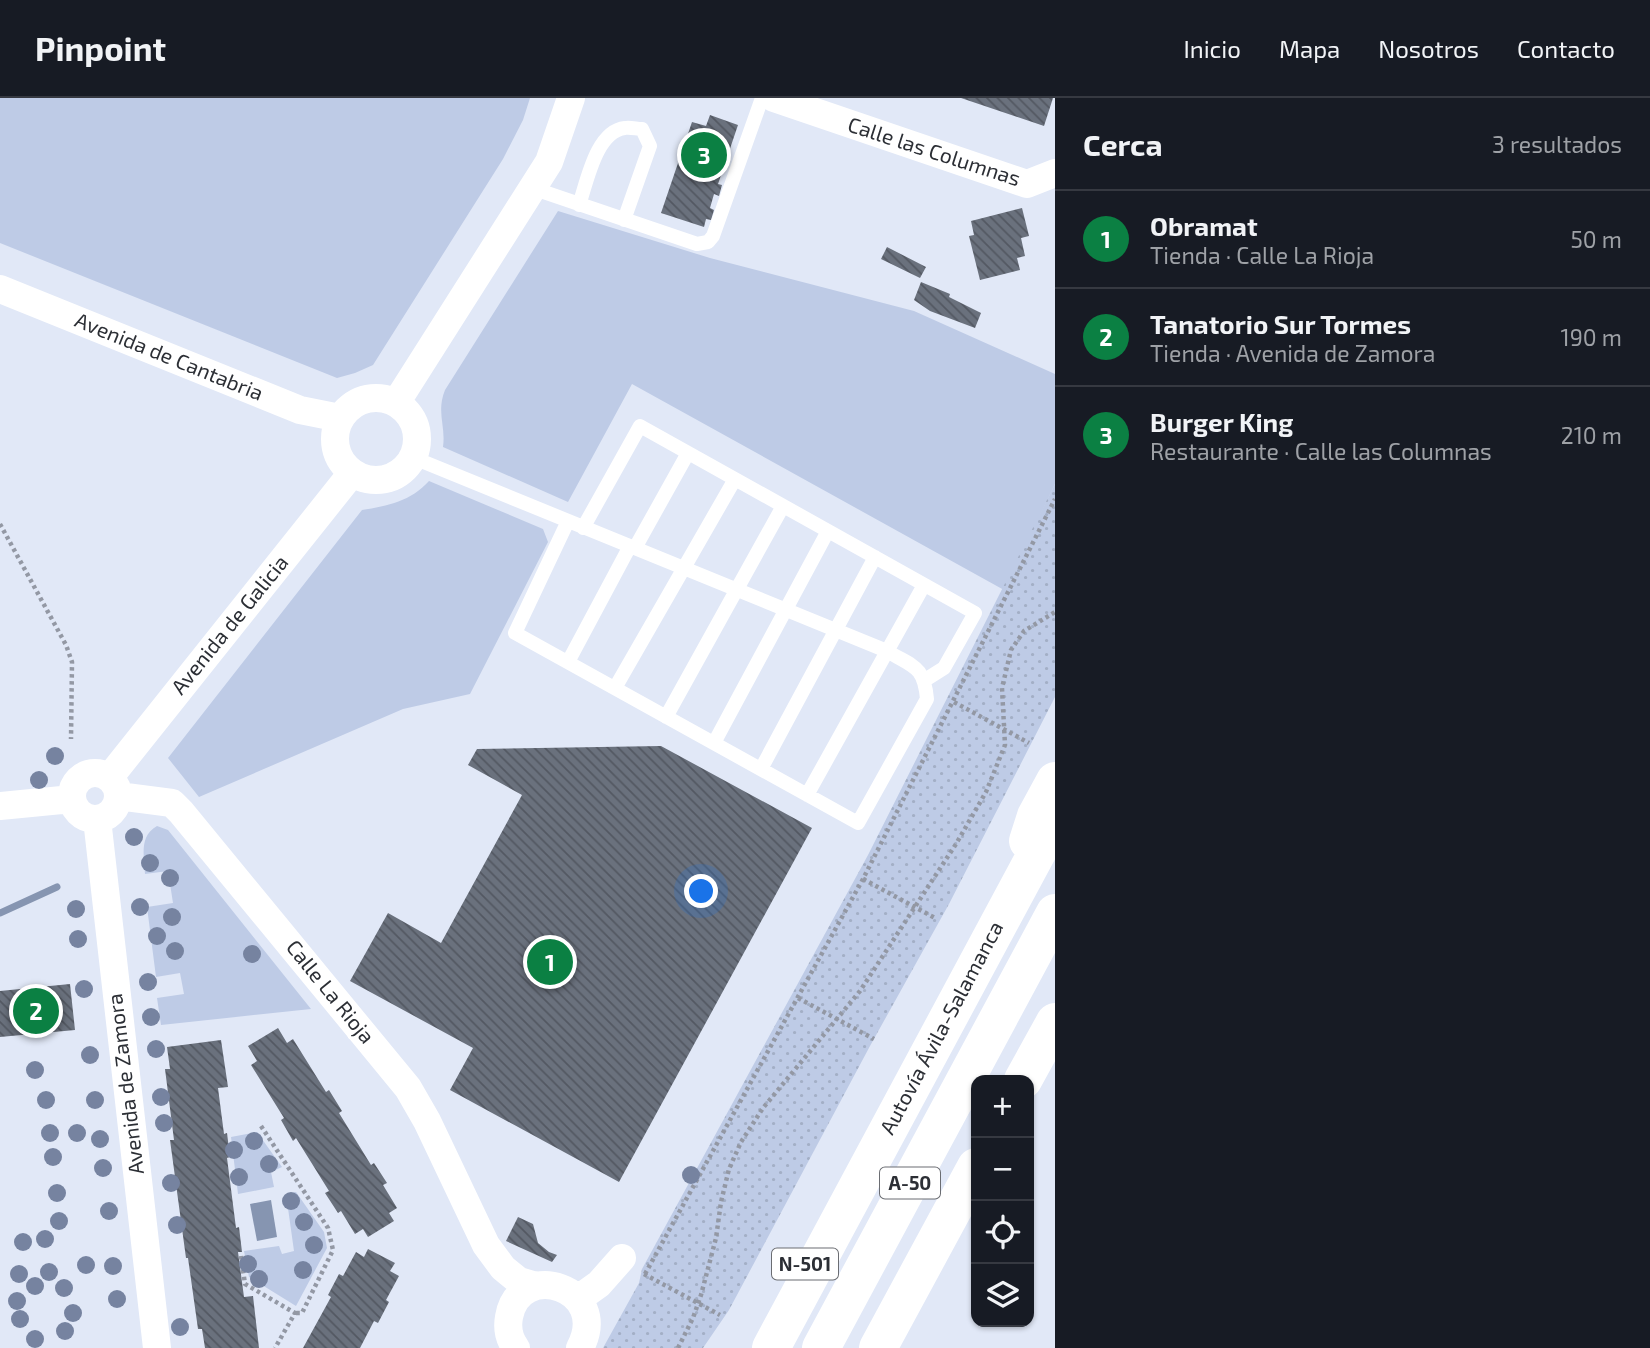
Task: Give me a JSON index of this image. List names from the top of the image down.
{
  "streets": {
    "highway": ["Autovía Ávila-Salamanca", "A-50", "N-501"],
    "street": [
      "Calle las Columnas",
      "Avenida de Cantabria",
      "Avenida de Galicia",
      "Calle La Rioja",
      "Avenida de Zamora"
    ]
  },
  "crossings": [
    ["Avenida de Cantabria", "Avenida de Galicia"],
    ["Avenida de Galicia", "Calle La Rioja"],
    ["Avenida de Galicia", "Avenida de Zamora"],
    ["Calle La Rioja", "Avenida de Zamora"],
    ["Autovía Ávila-Salamanca", "N-501"]
  ],
  "page": {
    "header": "Pinpoint",
    "nav": [
      "Inicio",
      "Mapa",
      "Nosotros",
      "Contacto"
    ],
    "heading": ["Cerca", "3 resultados"],
    "pins": ["3", "1", "2"],
    "list": [
      {
        "mark": "1",
        "name": "Obramat",
        "note": "Tienda · Calle La Rioja",
        "value": "50 m"
      },
      {
        "mark": "2",
        "name": "Tanatorio Sur Tormes",
        "note": "Tienda · Avenida de Zamora",
        "value": "190 m"
      },
      {
        "mark": "3",
        "name": "Burger King",
        "note": "Restaurante · Calle las Columnas",
        "value": "210 m"
      }
    ],
    "map_buttons": ["+", "−"]
  }
}
